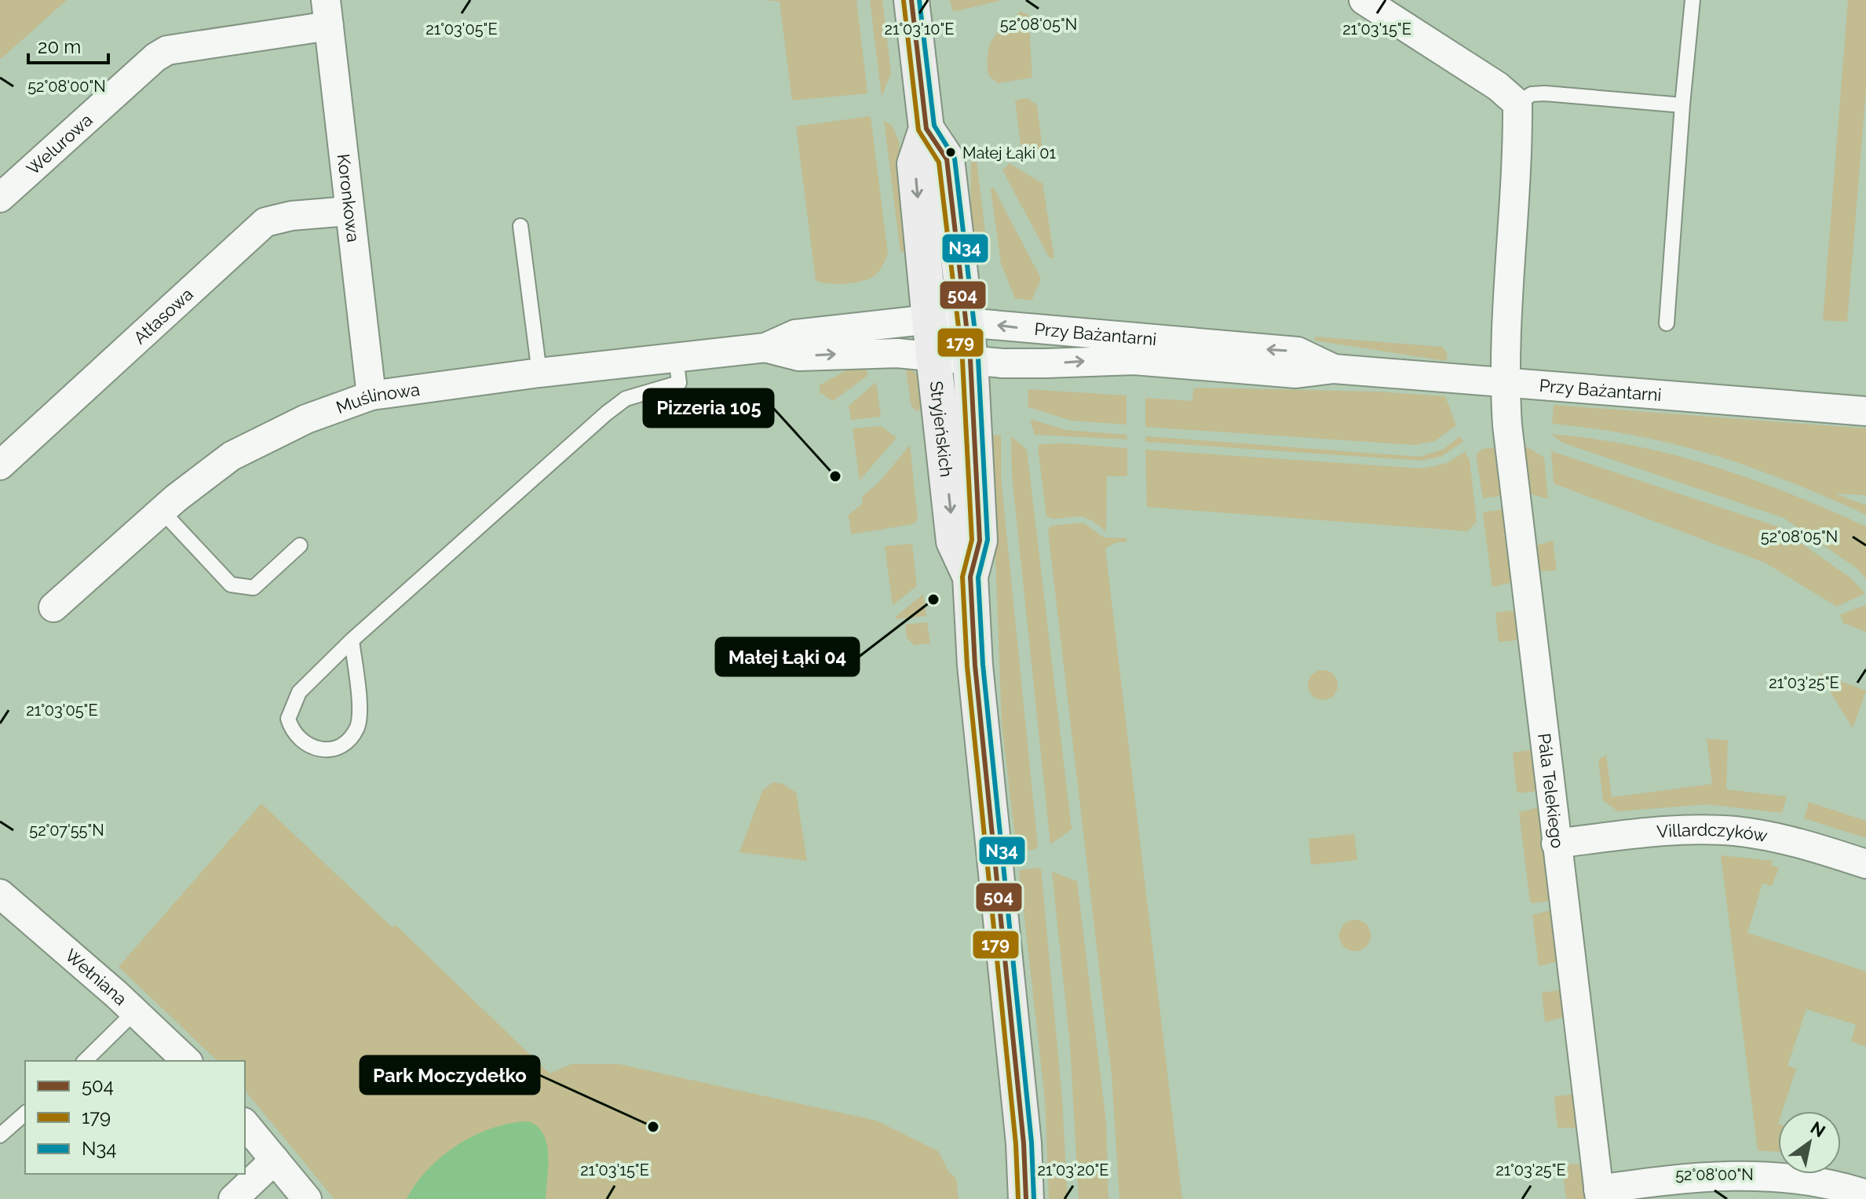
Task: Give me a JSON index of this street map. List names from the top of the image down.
{
  "streets": {
    "street": [
      "Welurowa",
      "Koronkowa",
      "Atłasowa",
      "Przy Bażantarni",
      "Muślinowa",
      "Stryjeńskich",
      "Pála Telekiego",
      "Villardczyków",
      "Wełniana"
    ]
  },
  "crossings": [
    ["Welurowa", "Koronkowa"],
    ["Koronkowa", "Atłasowa"],
    ["Koronkowa", "Muślinowa"],
    ["Przy Bażantarni", "Muślinowa"],
    ["Przy Bażantarni", "Stryjeńskich"],
    ["Przy Bażantarni", "Pála Telekiego"],
    ["Muślinowa", "Stryjeńskich"],
    ["Pála Telekiego", "Villardczyków"]
  ],
  "places": [
    "Małej Łąki 01",
    "Pizzeria 105",
    "Małej Łąki 04",
    "Park Moczydełko"
  ],
  "lines": ["transit line 504", "transit line N34", "transit line 179"],
  "legend": ["504", "179", "N34"],
  "scale_bar": "20 m",
  "north": "top right",
  "coordinates": [
    "52°08'05\"N",
    "21°03'10\"E",
    "21°03'05\"E",
    "21°03'15\"E",
    "52°08'00\"N",
    "21°03'25\"E",
    "52°07'55\"N",
    "21°03'20\"E"
  ]
}
